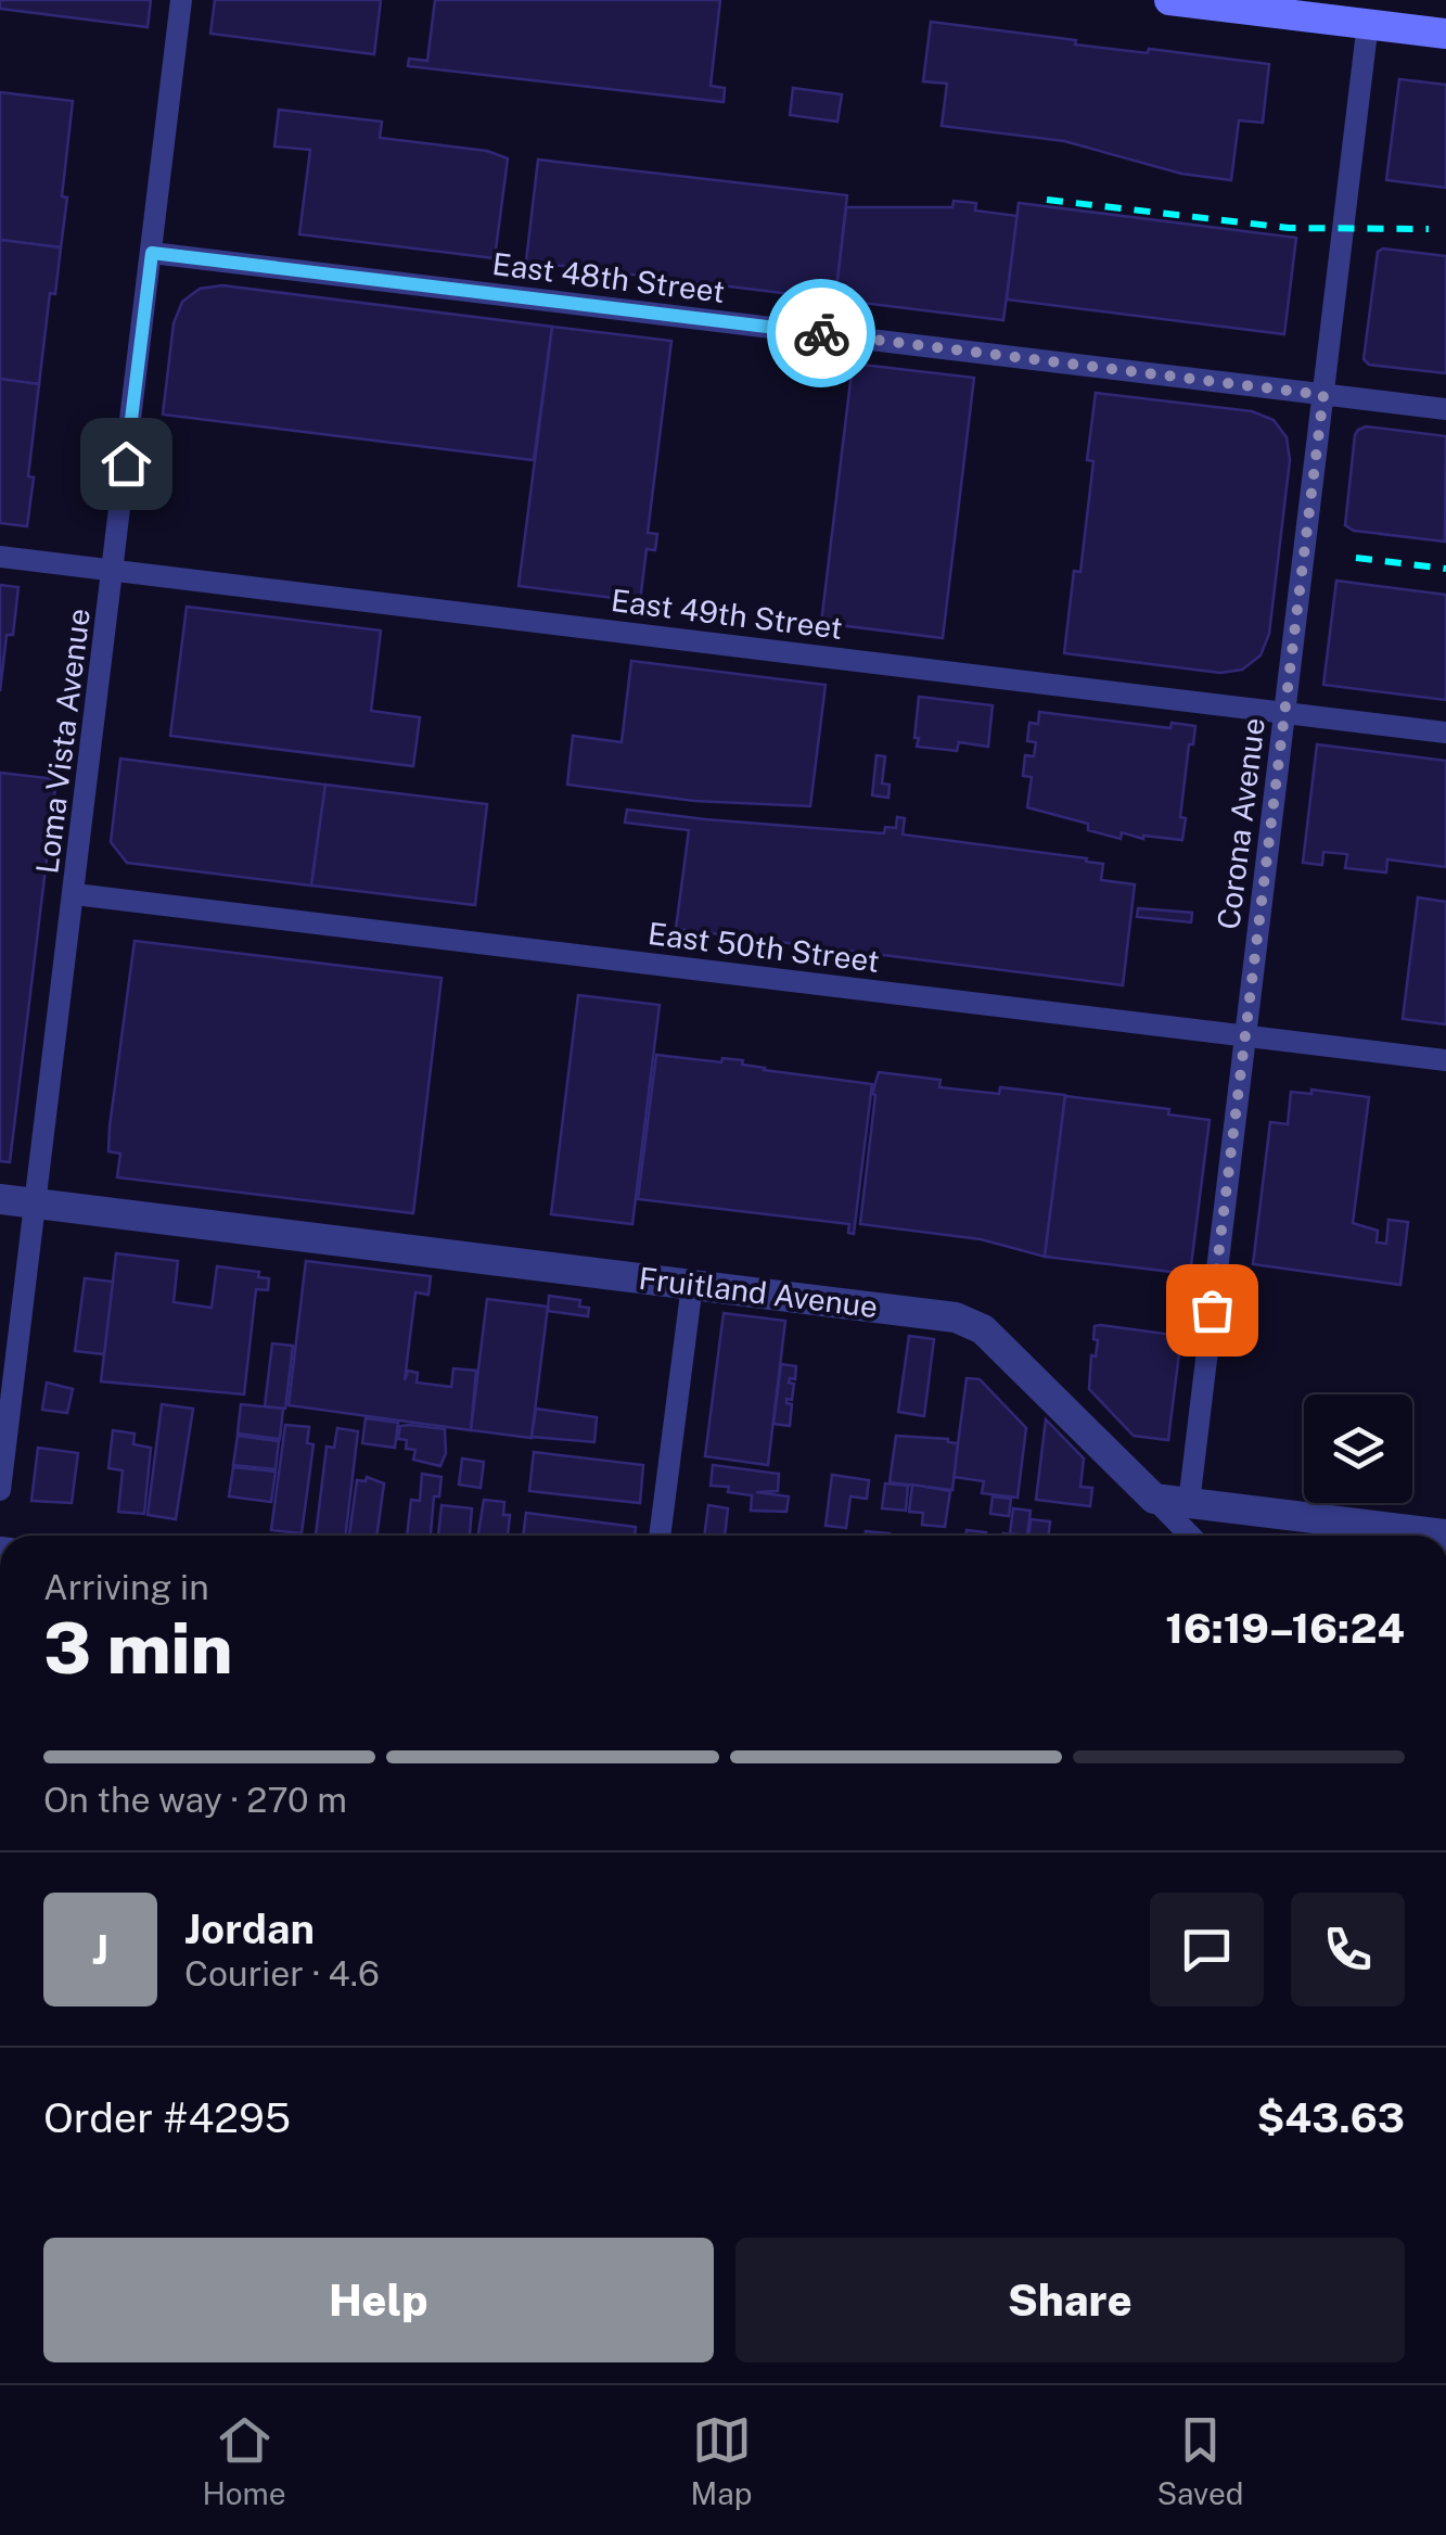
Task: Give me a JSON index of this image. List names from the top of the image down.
{
  "streets": {
    "street": [
      "East 48th Street",
      "East 49th Street",
      "Loma Vista Avenue",
      "Corona Avenue",
      "East 50th Street",
      "Fruitland Avenue"
    ]
  },
  "crossings": [
    ["East 48th Street", "Loma Vista Avenue"],
    ["East 48th Street", "Corona Avenue"],
    ["East 49th Street", "Loma Vista Avenue"],
    ["East 49th Street", "Corona Avenue"],
    ["Loma Vista Avenue", "East 50th Street"],
    ["Loma Vista Avenue", "Fruitland Avenue"],
    ["Corona Avenue", "East 50th Street"]
  ],
  "page": {
    "heading": ["3 min", "Arriving in", "16:19–16:24"],
    "panel": [
      "Jordan",
      "Courier · 4.6",
      "Order #4295",
      "$43.63"
    ],
    "bar": "On the way · 270 m",
    "round": "J",
    "buttons": ["Help", "Share"],
    "tabs": ["Home", "Map", "Saved"]
  }
}
